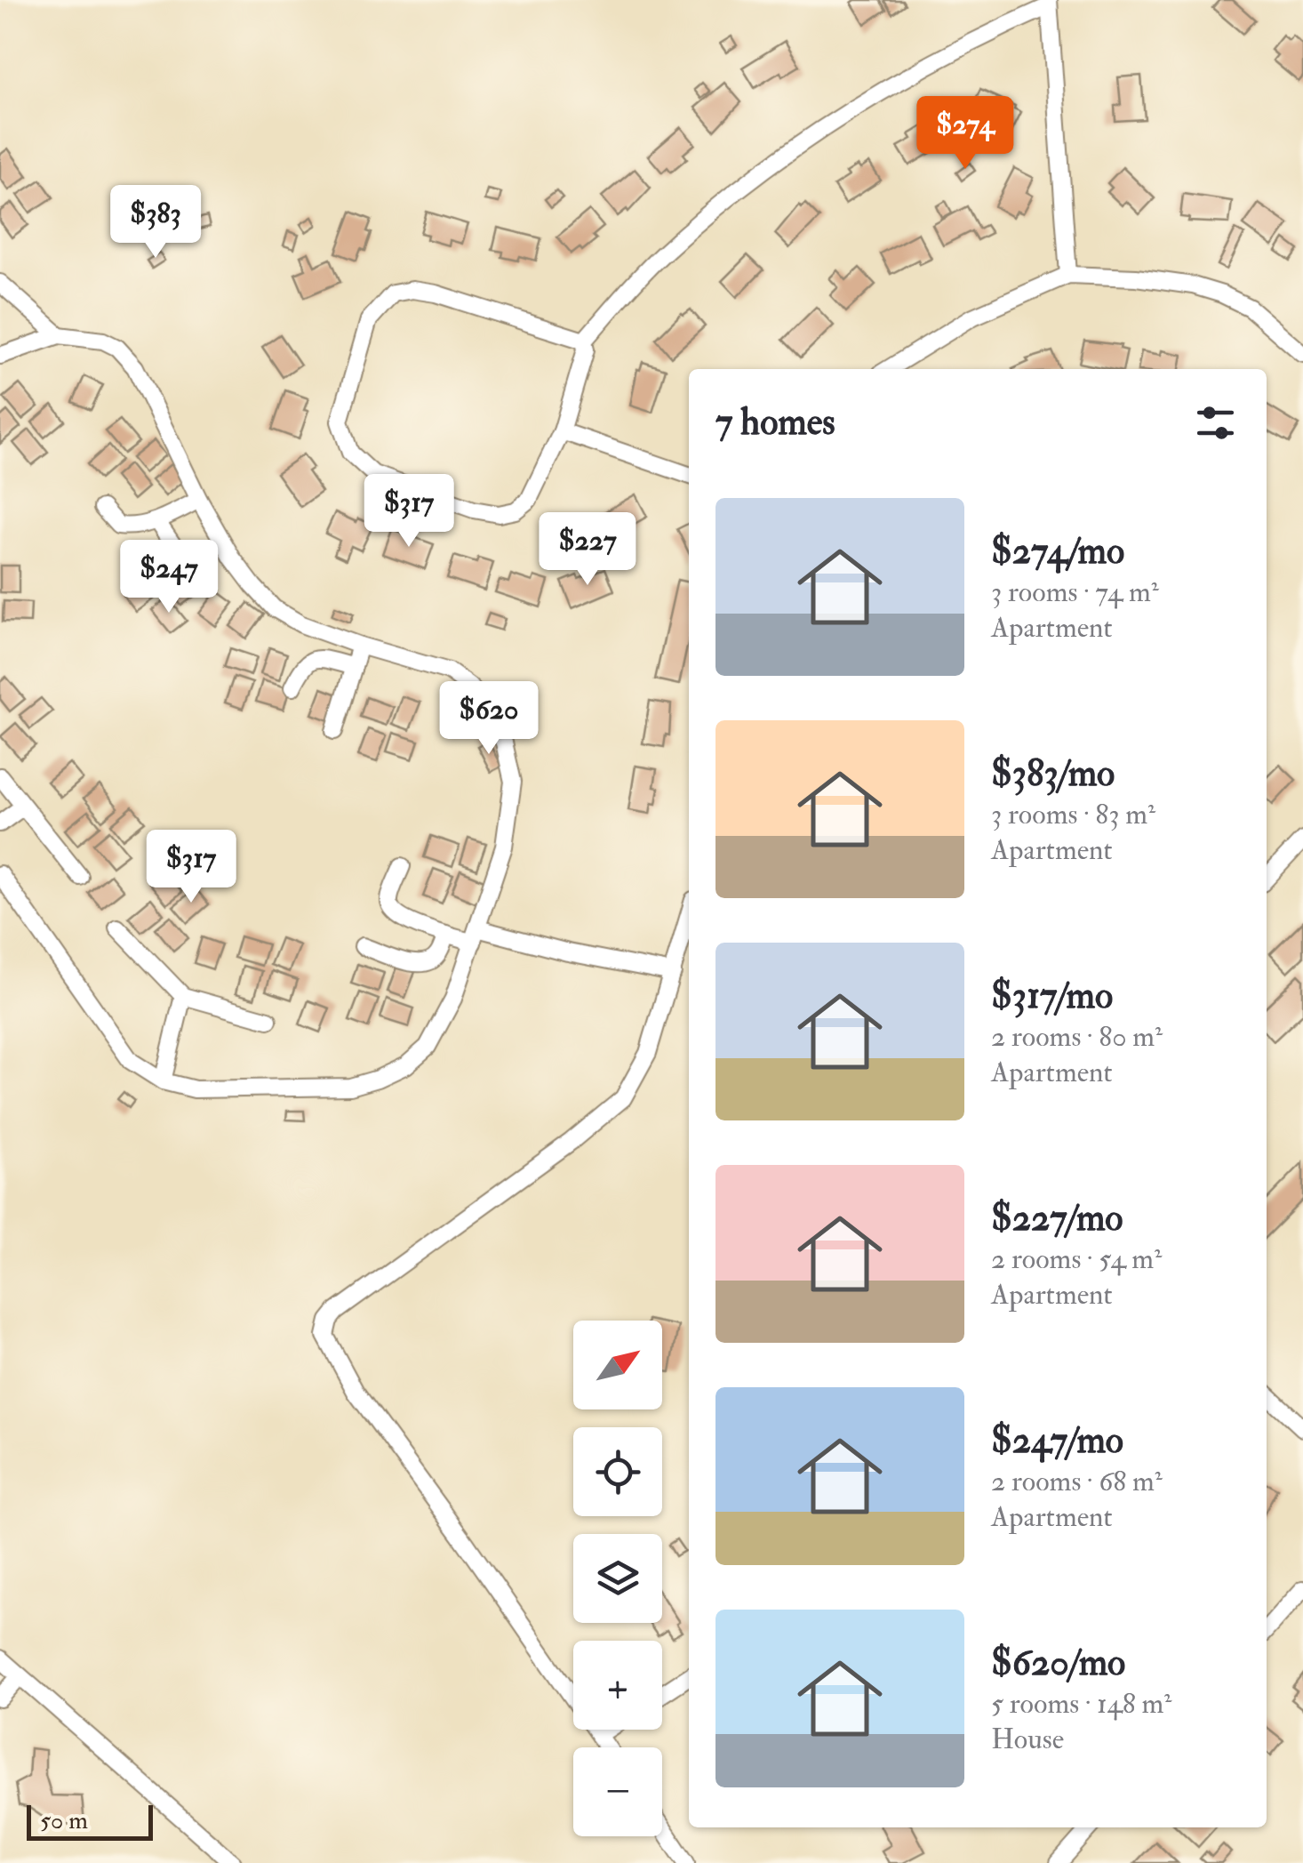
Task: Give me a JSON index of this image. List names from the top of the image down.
{
  "scale_bar": "50 m",
  "north": "top right",
  "page": {
    "price": [
      "$274",
      "$383",
      "$317",
      "$227",
      "$247",
      "$620",
      "$317"
    ],
    "heading": "7 homes",
    "list": [
      {
        "name": "$274/mo",
        "note": "3 rooms · 74 m² · Apartment"
      },
      {
        "name": "$383/mo",
        "note": "3 rooms · 83 m² · Apartment"
      },
      {
        "name": "$317/mo",
        "note": "2 rooms · 80 m² · Apartment"
      },
      {
        "name": "$227/mo",
        "note": "2 rooms · 54 m² · Apartment"
      },
      {
        "name": "$247/mo",
        "note": "2 rooms · 68 m² · Apartment"
      },
      {
        "name": "$620/mo",
        "note": "5 rooms · 148 m² · House"
      }
    ],
    "map_buttons": ["+", "−"],
    "scale": "50 m"
  }
}
